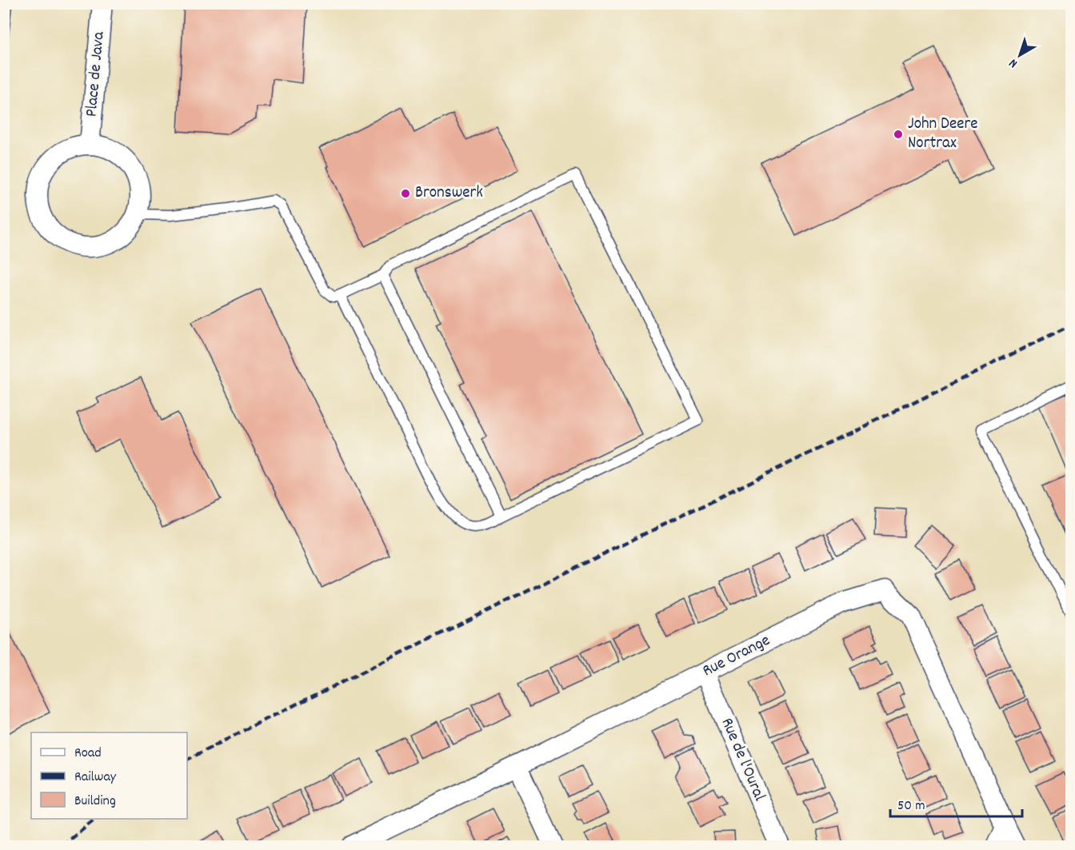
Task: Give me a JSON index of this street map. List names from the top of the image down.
{
  "streets": {
    "street": ["Place de Java", "Rue Orange", "Rue de l'Oural"]
  },
  "crossings": [
    ["Rue Orange", "Rue de l'Oural"]
  ],
  "places": ["John Deere Nortrax", "Bronswerk"],
  "legend": ["Road", "Railway", "Building"],
  "scale_bar": "50 m",
  "north": "bottom left"
}
